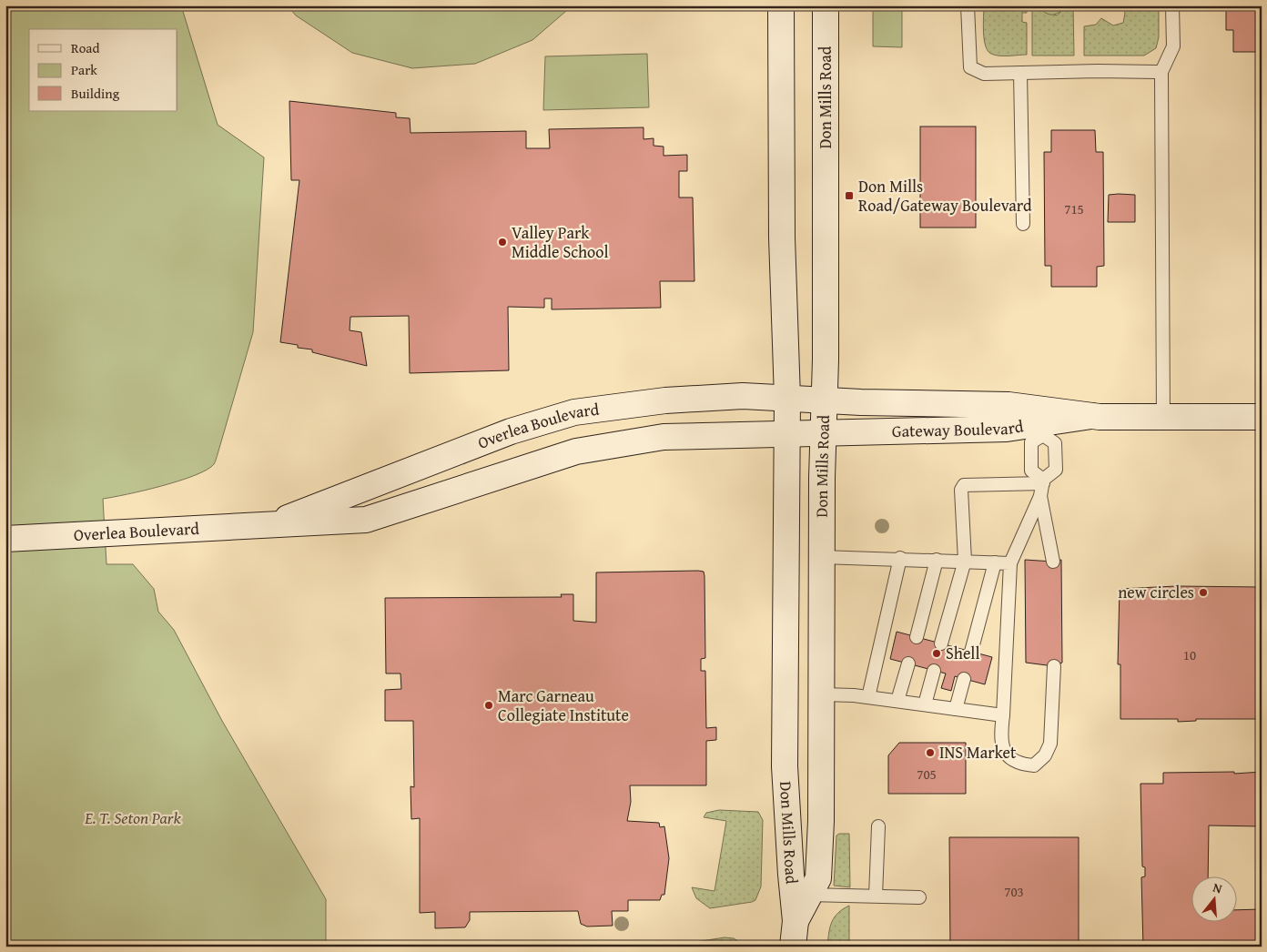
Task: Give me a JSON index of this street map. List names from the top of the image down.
{
  "streets": {
    "main road": ["Don Mills Road", "Overlea Boulevard", "Gateway Boulevard"]
  },
  "crossings": [
    ["Don Mills Road", "Overlea Boulevard"],
    ["Don Mills Road", "Gateway Boulevard"],
    ["Overlea Boulevard", "Gateway Boulevard"]
  ],
  "parks": ["E. T. Seton Park"],
  "places": {
    "transit": ["Don Mills Road/Gateway Boulevard"],
    "other": [
      "Valley Park Middle School",
      "new circles",
      "Shell",
      "Marc Garneau Collegiate Institute",
      "INS Market"
    ]
  },
  "house_numbers": [
    "715",
    "10",
    "705",
    "703"
  ],
  "legend": ["Road", "Park", "Building"],
  "north": "top"
}
